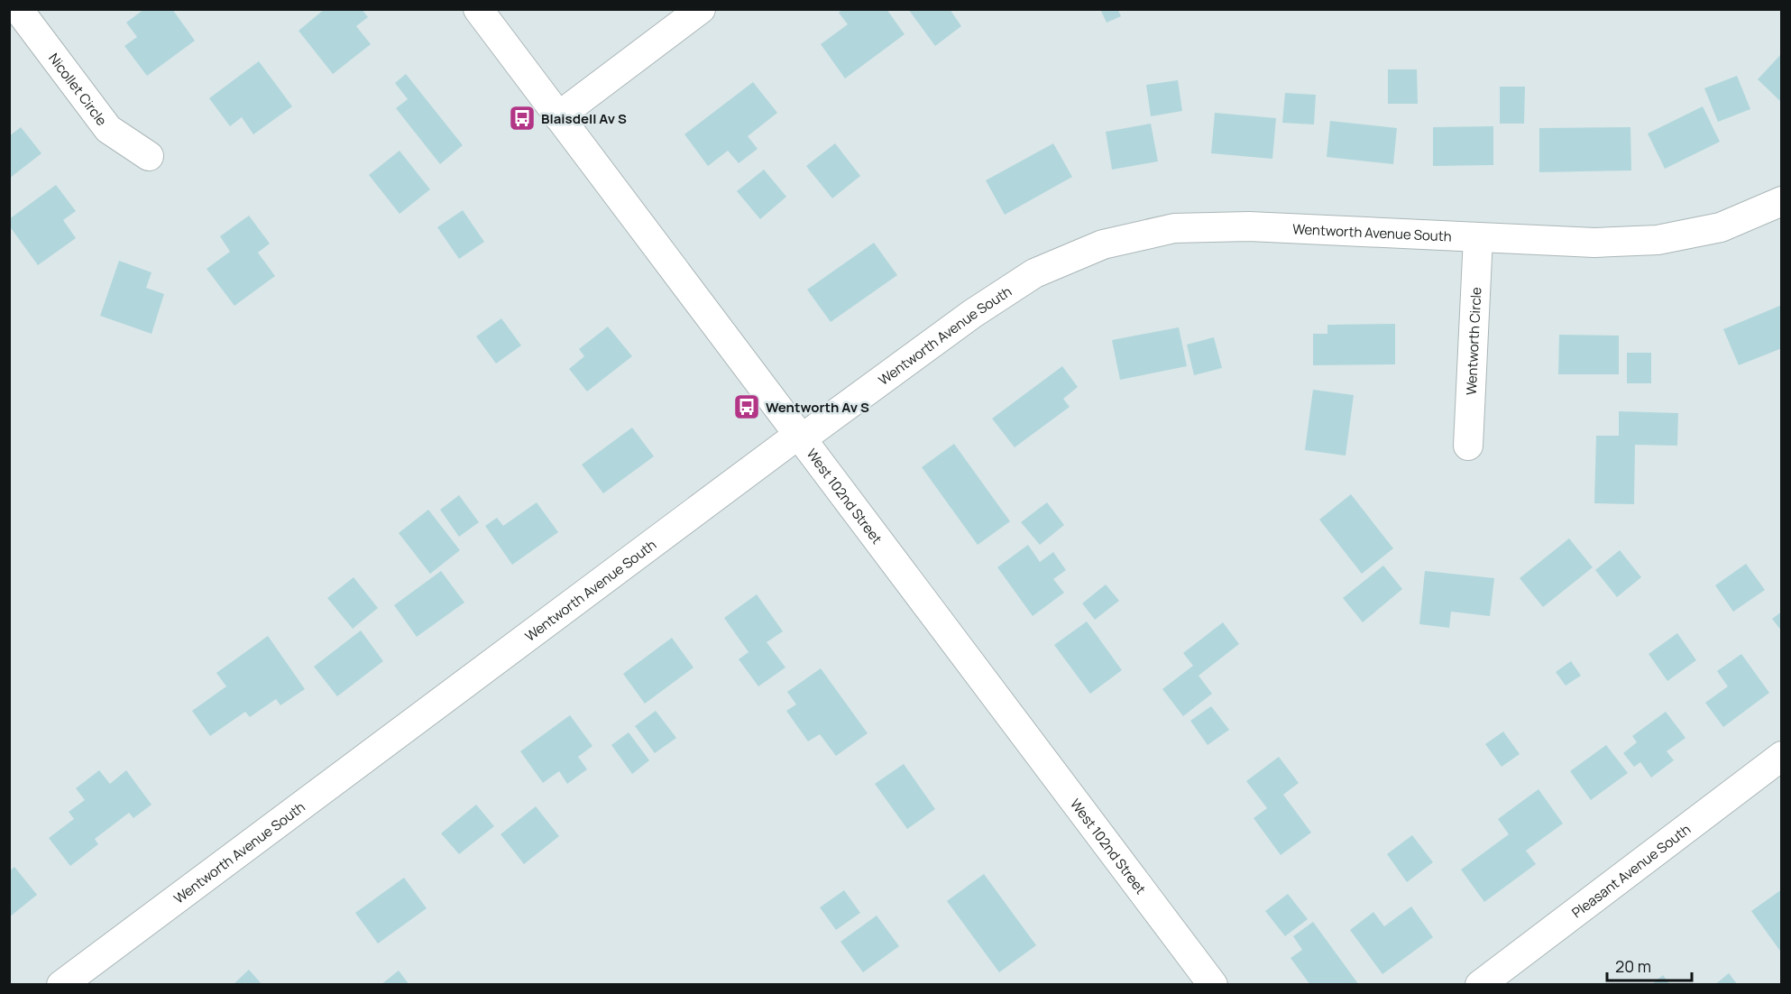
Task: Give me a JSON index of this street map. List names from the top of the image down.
{
  "streets": {
    "street": [
      "Nicollet Circle",
      "Wentworth Avenue South",
      "Wentworth Circle",
      "West 102nd Street",
      "Pleasant Avenue South"
    ]
  },
  "crossings": [
    ["Wentworth Avenue South", "Wentworth Circle"],
    ["Wentworth Avenue South", "West 102nd Street"]
  ],
  "places": {
    "bus stop": ["Blaisdell Av S", "Wentworth Av S"]
  },
  "scale_bar": "20 m"
}
